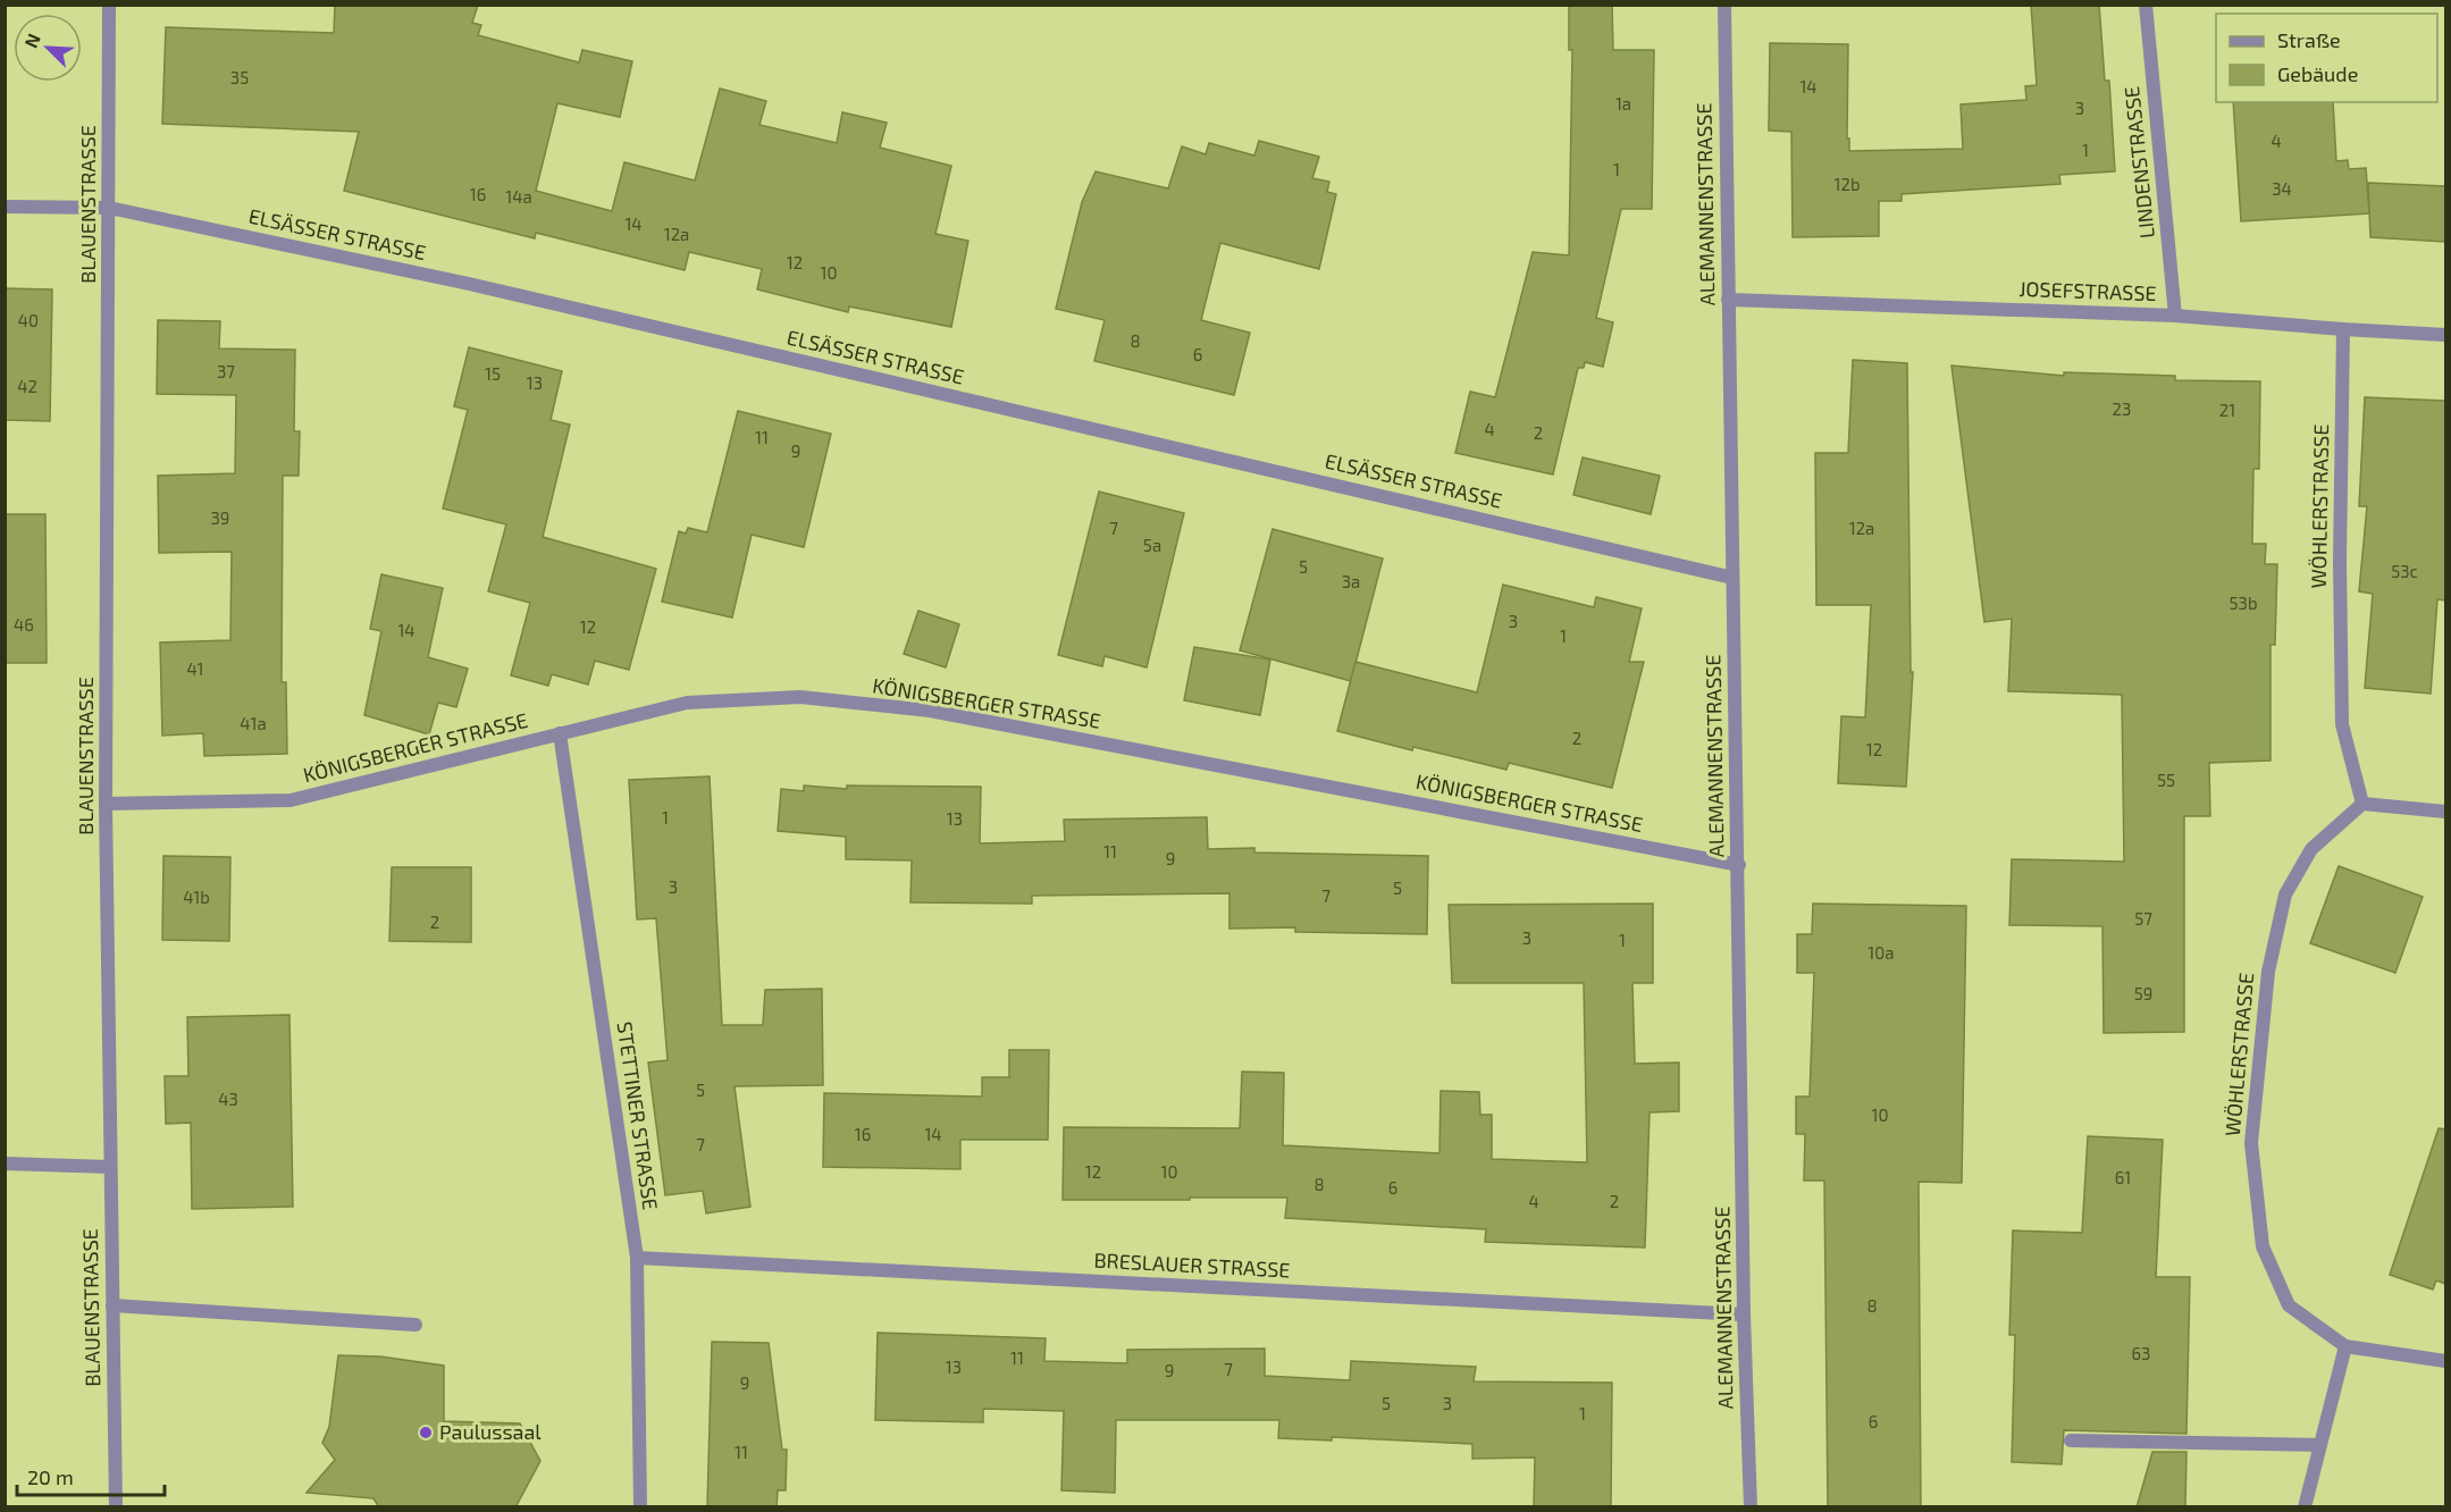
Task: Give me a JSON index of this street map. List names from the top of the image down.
{
  "streets": {
    "street": [
      "LINDENSTRASSE",
      "BLAUENSTRASSE",
      "ALEMANNENSTRASSE",
      "ELSÄSSER STRASSE",
      "JOSEFSTRASSE",
      "WÖHLERSTRASSE",
      "KÖNIGSBERGER STRASSE",
      "STETTINER STRASSE",
      "BRESLAUER STRASSE"
    ]
  },
  "crossings": [
    ["LINDENSTRASSE", "JOSEFSTRASSE"],
    ["BLAUENSTRASSE", "ELSÄSSER STRASSE"],
    ["BLAUENSTRASSE", "KÖNIGSBERGER STRASSE"],
    ["ALEMANNENSTRASSE", "ELSÄSSER STRASSE"],
    ["ALEMANNENSTRASSE", "JOSEFSTRASSE"],
    ["ALEMANNENSTRASSE", "KÖNIGSBERGER STRASSE"],
    ["ALEMANNENSTRASSE", "BRESLAUER STRASSE"],
    ["JOSEFSTRASSE", "WÖHLERSTRASSE"],
    ["KÖNIGSBERGER STRASSE", "STETTINER STRASSE"],
    ["STETTINER STRASSE", "BRESLAUER STRASSE"]
  ],
  "places": ["Paulussaal"],
  "house_numbers": [
    "35",
    "14",
    "1a",
    "3",
    "4",
    "1",
    "1",
    "12b",
    "34",
    "16",
    "14a",
    "14",
    "12a",
    "12",
    "10",
    "40",
    "8",
    "6",
    "37",
    "15",
    "13",
    "42",
    "23",
    "21",
    "4",
    "2",
    "11",
    "9",
    "39",
    "7",
    "12a",
    "5a",
    "5",
    "53c",
    "3a",
    "53b",
    "3",
    "46",
    "12",
    "14",
    "1",
    "41",
    "41a",
    "2",
    "12",
    "55",
    "1",
    "13",
    "11",
    "9",
    "3",
    "5",
    "7",
    "41b",
    "57",
    "2",
    "3",
    "1",
    "10a",
    "59",
    "5",
    "43",
    "10",
    "16",
    "14",
    "7",
    "12",
    "10",
    "61",
    "8",
    "6",
    "4",
    "2",
    "8",
    "63",
    "11",
    "13",
    "7",
    "9",
    "9",
    "5",
    "3",
    "1",
    "6",
    "11"
  ],
  "legend": ["Straße", "Gebäude"],
  "scale_bar": "20 m",
  "north": "top left"
}
